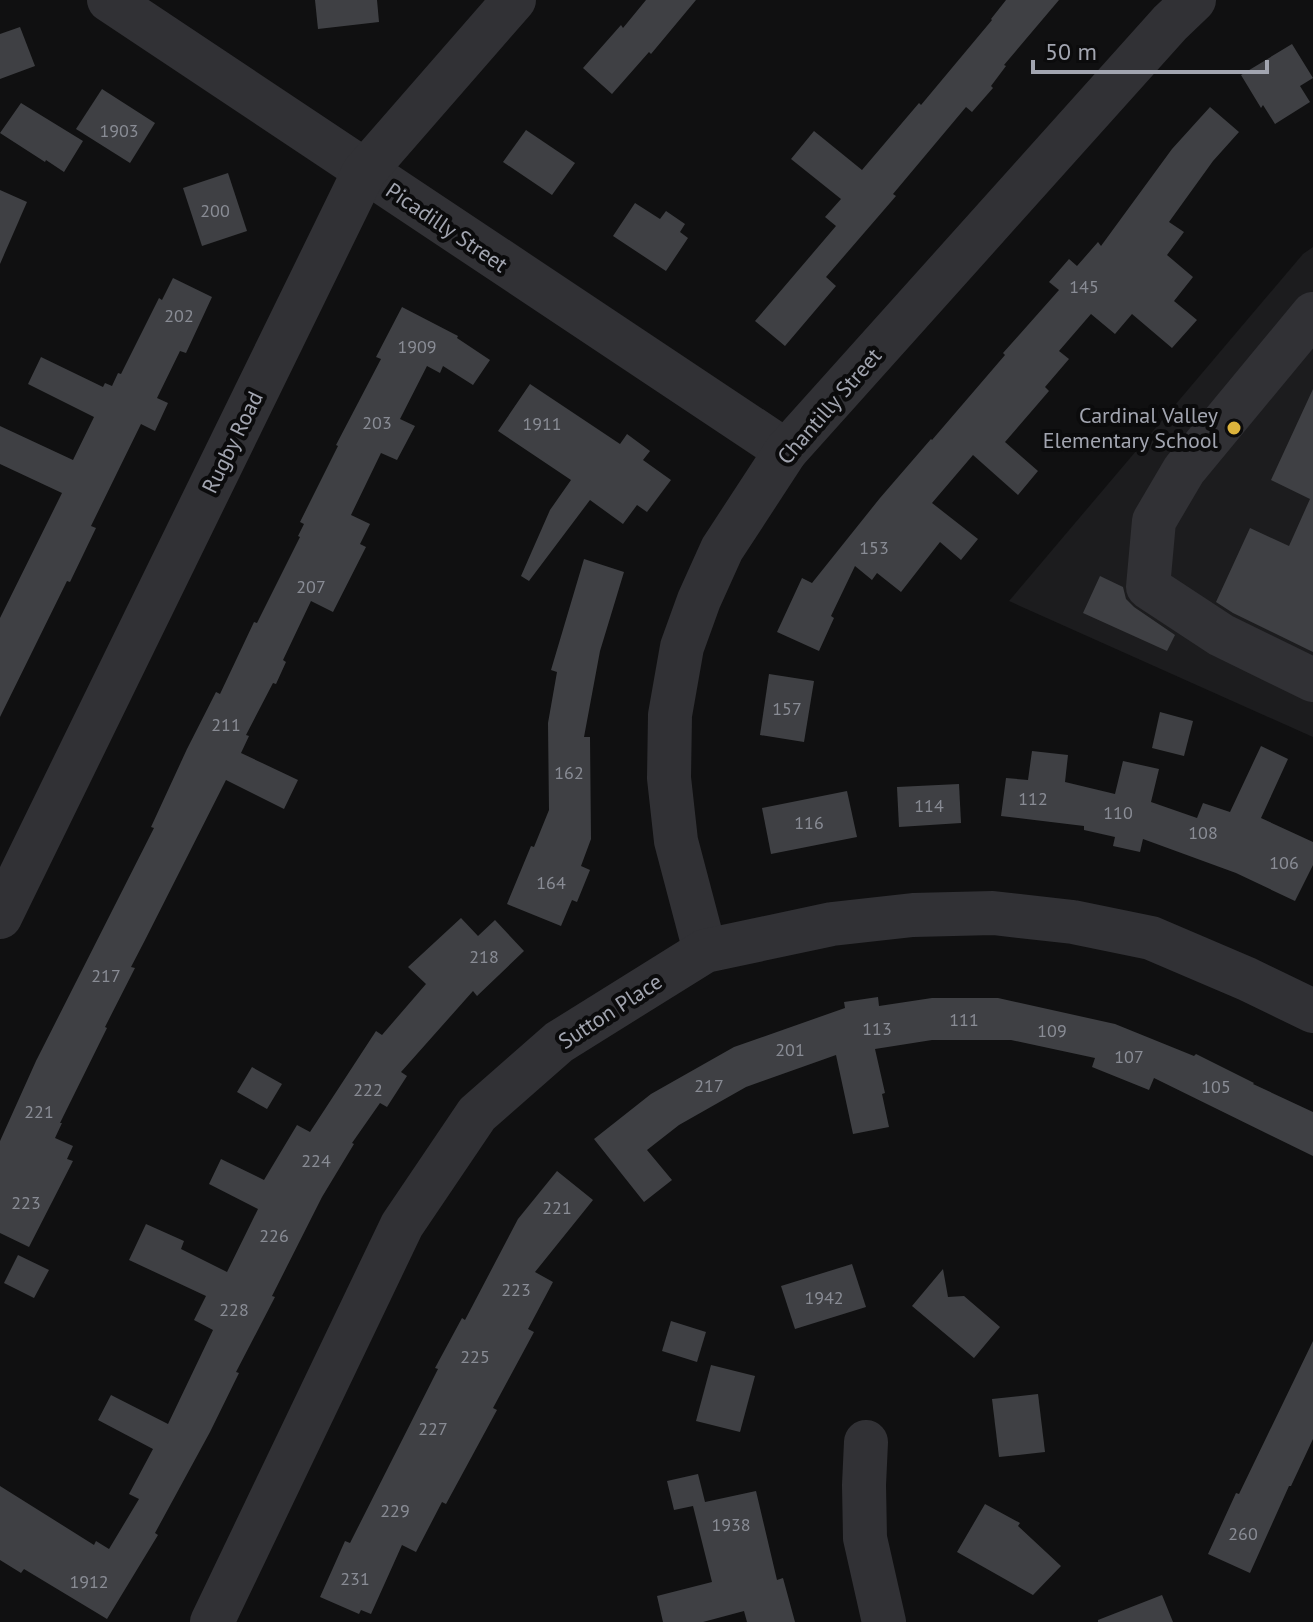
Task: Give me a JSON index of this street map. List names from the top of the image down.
{
  "streets": {
    "street": [
      "Picadilly Street",
      "Chantilly Street",
      "Rugby Road",
      "Sutton Place"
    ]
  },
  "crossings": [
    ["Picadilly Street", "Chantilly Street"],
    ["Picadilly Street", "Rugby Road"],
    ["Chantilly Street", "Sutton Place"]
  ],
  "places": ["Cardinal Valley Elementary School"],
  "house_numbers": [
    "1903",
    "200",
    "145",
    "202",
    "1909",
    "203",
    "1911",
    "153",
    "207",
    "157",
    "211",
    "162",
    "112",
    "114",
    "110",
    "116",
    "108",
    "106",
    "164",
    "218",
    "217",
    "111",
    "113",
    "109",
    "201",
    "107",
    "217",
    "105",
    "222",
    "221",
    "224",
    "223",
    "221",
    "226",
    "223",
    "1942",
    "228",
    "225",
    "227",
    "229",
    "1938",
    "260",
    "231",
    "1912"
  ],
  "scale_bar": "50 m"
}
